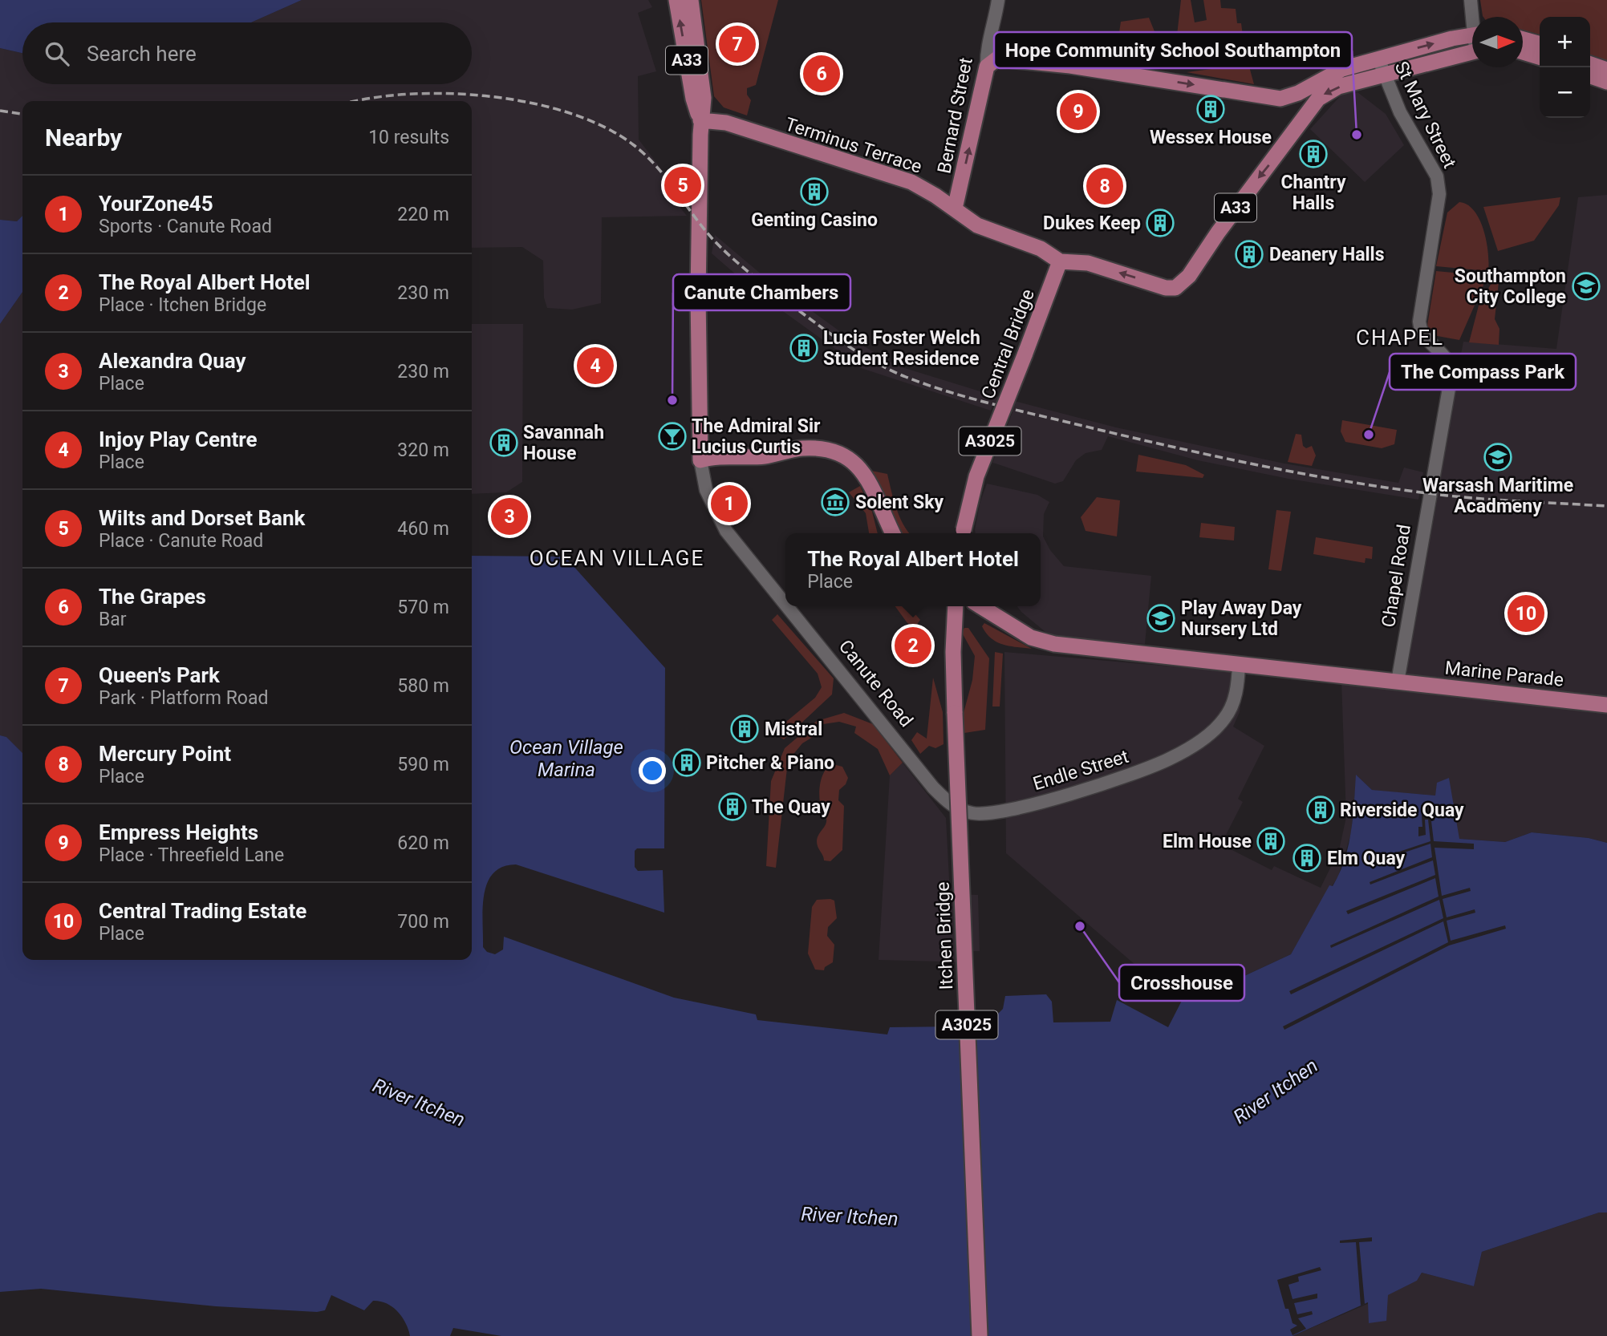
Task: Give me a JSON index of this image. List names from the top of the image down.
{
  "streets": {
    "main road": [
      "A33",
      "Bernard Street",
      "Terminus Terrace",
      "Central Bridge",
      "A3025",
      "Marine Parade",
      "Canute Road",
      "Itchen Bridge"
    ],
    "street": ["St Mary Street", "Chapel Road", "Endle Street"]
  },
  "crossings": [
    ["A33", "St Mary Street"],
    ["A33", "Terminus Terrace"],
    ["A33", "Canute Road"],
    ["St Mary Street", "Chapel Road"],
    ["Bernard Street", "Terminus Terrace"],
    ["Terminus Terrace", "Central Bridge"],
    ["Terminus Terrace", "Canute Road"],
    ["Chapel Road", "Marine Parade"],
    ["Marine Parade", "Endle Street"],
    ["Canute Road", "Endle Street"]
  ],
  "one_way": ["Bernard Street", "Terminus Terrace"],
  "districts": ["CHAPEL", "OCEAN VILLAGE"],
  "water": ["Ocean Village Marina", "River Itchen"],
  "places": {
    "building": [
      "Wessex House",
      "Chantry Halls",
      "Genting Casino",
      "Dukes Keep",
      "Deanery Halls",
      "Lucia Foster Welch Student Residence",
      "Savannah House",
      "Mistral",
      "Pitcher & Piano",
      "The Quay",
      "Riverside Quay",
      "Elm House",
      "Elm Quay"
    ],
    "other": [
      "Hope Community School Southampton",
      "Canute Chambers",
      "The Compass Park",
      "Crosshouse"
    ],
    "school or university": ["Southampton City College", "Warsash Maritime Acadmeny", "Play Away Day Nursery Ltd"],
    "bar": ["The Admiral Sir Lucius Curtis"],
    "museum": ["Solent Sky"]
  },
  "north": "right",
  "page": {
    "map_buttons": ["+", "−"],
    "pins": [
      "7",
      "6",
      "9",
      "5",
      "8",
      "4",
      "1",
      "3",
      "10",
      "2"
    ],
    "search": "Search here",
    "heading": ["Nearby", "10 results"],
    "list": [
      {
        "mark": "1",
        "name": "YourZone45",
        "note": "Sports · Canute Road",
        "value": "220 m"
      },
      {
        "mark": "2",
        "name": "The Royal Albert Hotel",
        "note": "Place · Itchen Bridge",
        "value": "230 m"
      },
      {
        "mark": "3",
        "name": "Alexandra Quay",
        "note": "Place",
        "value": "230 m"
      },
      {
        "mark": "4",
        "name": "Injoy Play Centre",
        "note": "Place",
        "value": "320 m"
      },
      {
        "mark": "5",
        "name": "Wilts and Dorset Bank",
        "note": "Place · Canute Road",
        "value": "460 m"
      },
      {
        "mark": "6",
        "name": "The Grapes",
        "note": "Bar",
        "value": "570 m"
      },
      {
        "mark": "7",
        "name": "Queen's Park",
        "note": "Park · Platform Road",
        "value": "580 m"
      },
      {
        "mark": "8",
        "name": "Mercury Point",
        "note": "Place",
        "value": "590 m"
      },
      {
        "mark": "9",
        "name": "Empress Heights",
        "note": "Place · Threefield Lane",
        "value": "620 m"
      },
      {
        "mark": "10",
        "name": "Central Trading Estate",
        "note": "Place",
        "value": "700 m"
      }
    ],
    "popup": ["The Royal Albert Hotel", "Place"]
  }
}
